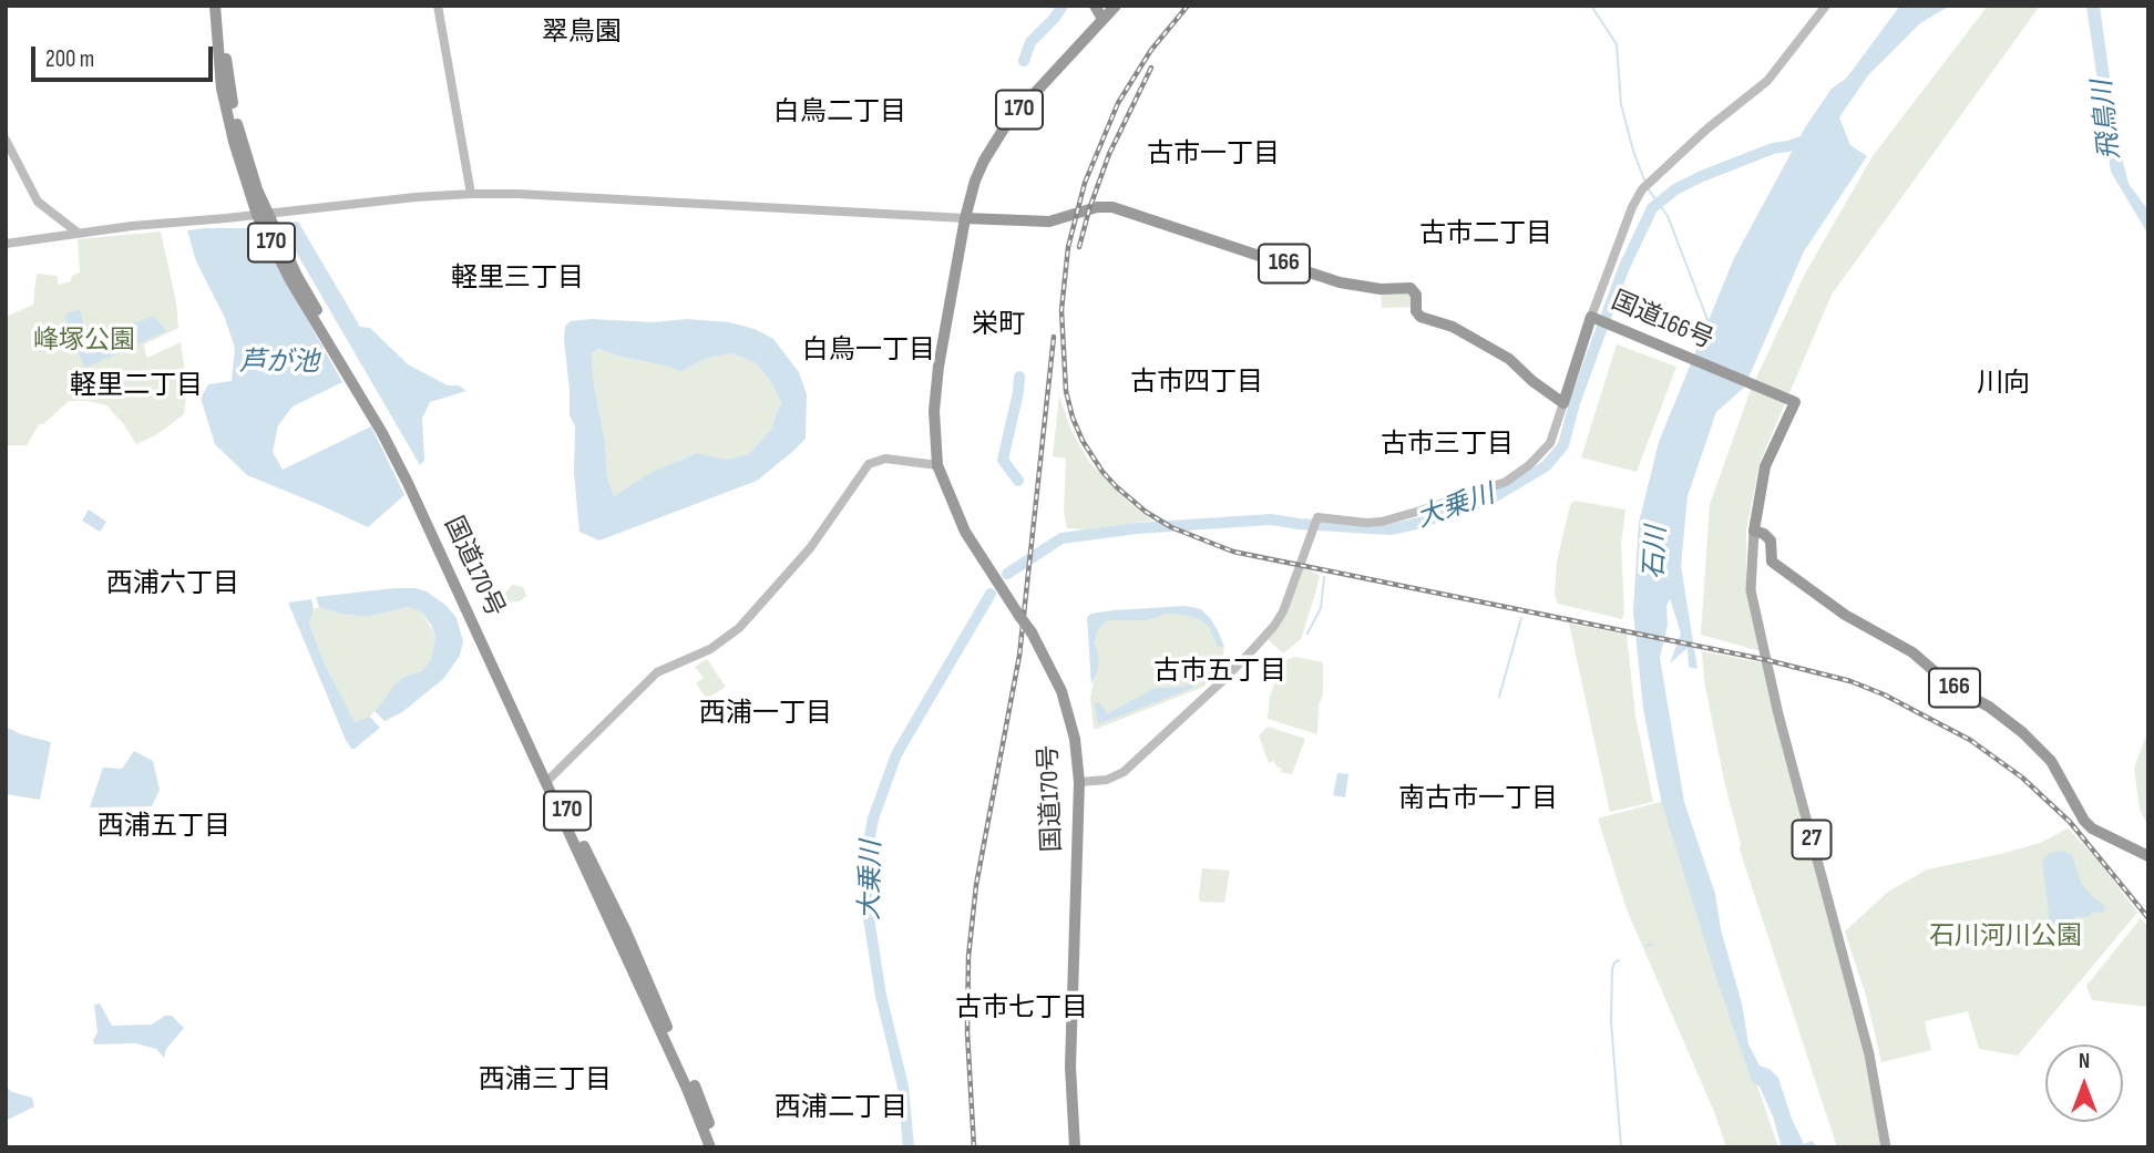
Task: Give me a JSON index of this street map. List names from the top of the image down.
{
  "streets": {
    "highway": [
      "170",
      "166",
      "国道166号",
      "国道170号"
    ],
    "main road": ["27"]
  },
  "crossings": [
    ["166", "国道166号"],
    ["166", "国道170号"],
    ["166", "27"],
    ["国道166号", "27"]
  ],
  "districts": [
    "翠鳥園",
    "白鳥二丁目",
    "古市一丁目",
    "古市二丁目",
    "軽里三丁目",
    "栄町",
    "白鳥一丁目",
    "古市四丁目",
    "川向",
    "軽里二丁目",
    "古市三丁目",
    "西浦六丁目",
    "古市五丁目",
    "西浦一丁目",
    "南古市一丁目",
    "西浦五丁目",
    "古市七丁目",
    "西浦三丁目",
    "西浦二丁目"
  ],
  "water": [
    "飛鳥川",
    "芦が池",
    "大乗川",
    "石川"
  ],
  "parks": ["峰塚公園", "石川河川公園"],
  "scale_bar": "200 m",
  "north": "top"
}
